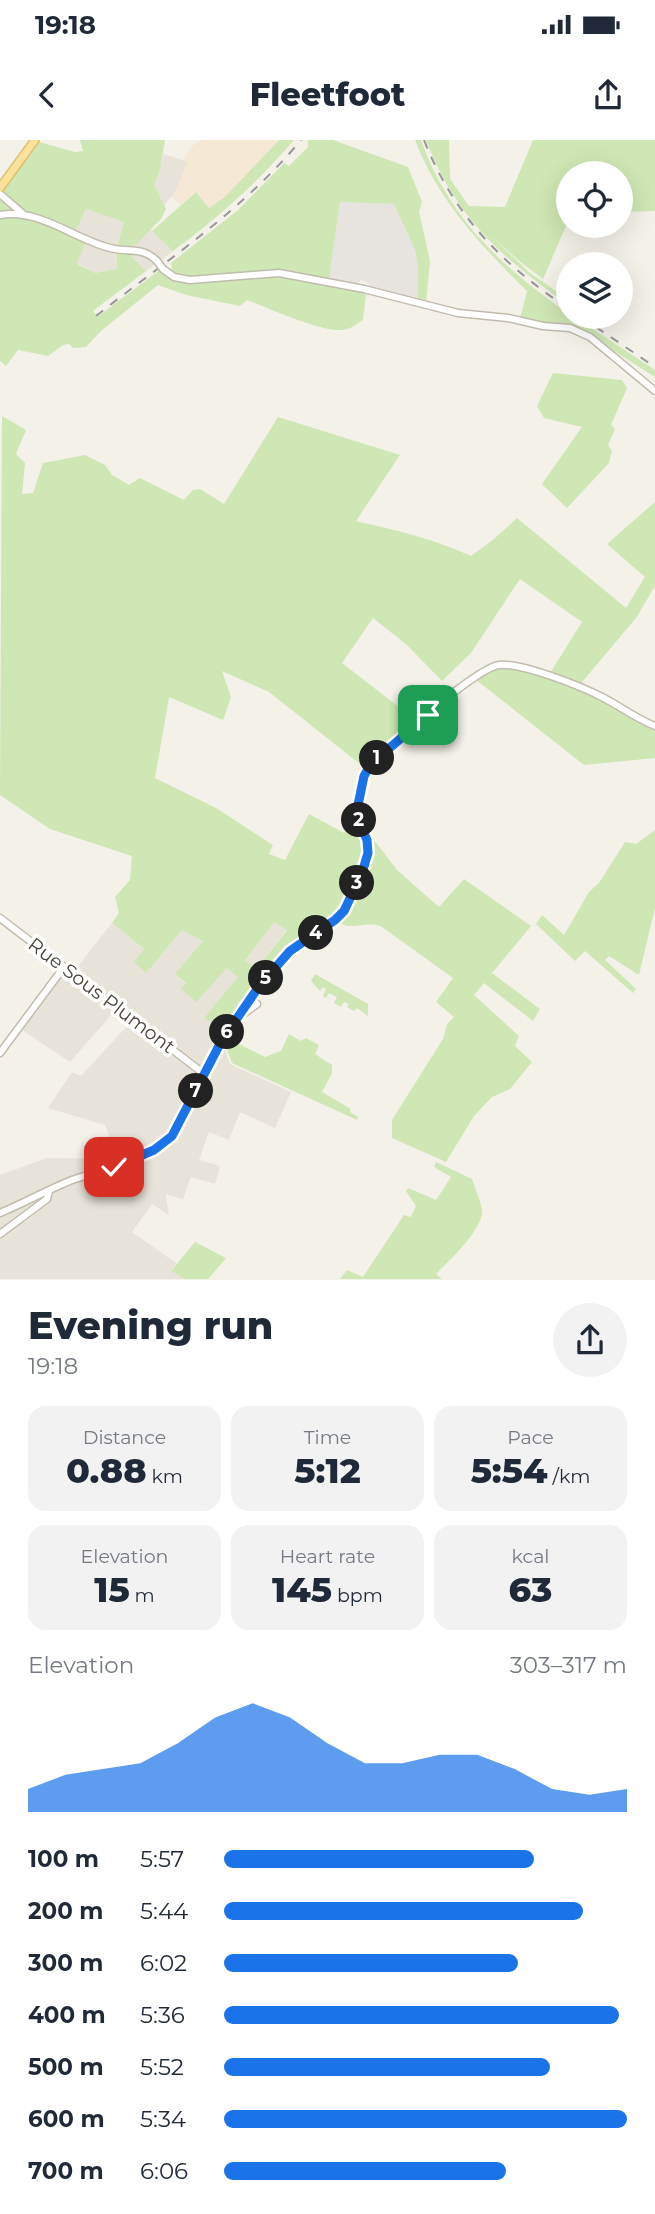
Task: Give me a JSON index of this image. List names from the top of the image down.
{
  "streets": {
    "street": ["Rue Sous Plumont"]
  },
  "page": {
    "status": "19:18",
    "header": "Fleetfoot",
    "pins": [
      "1",
      "2",
      "3",
      "4",
      "5",
      "6",
      "7"
    ],
    "heading": ["Evening run", "19:18"],
    "stats": [
      ["Distance", "0.88 km"],
      ["Time", "5:12"],
      ["Pace", "5:54 /km"],
      ["Elevation", "15 m"],
      ["Heart rate", "145 bpm"],
      ["kcal", "63"]
    ],
    "chart": ["Elevation", "303–317 m"],
    "list": [
      {
        "name": "100 m",
        "note": "5:57"
      },
      {
        "name": "200 m",
        "note": "5:44"
      },
      {
        "name": "300 m",
        "note": "6:02"
      },
      {
        "name": "400 m",
        "note": "5:36"
      },
      {
        "name": "500 m",
        "note": "5:52"
      },
      {
        "name": "600 m",
        "note": "5:34"
      },
      {
        "name": "700 m",
        "note": "6:06"
      }
    ]
  }
}
